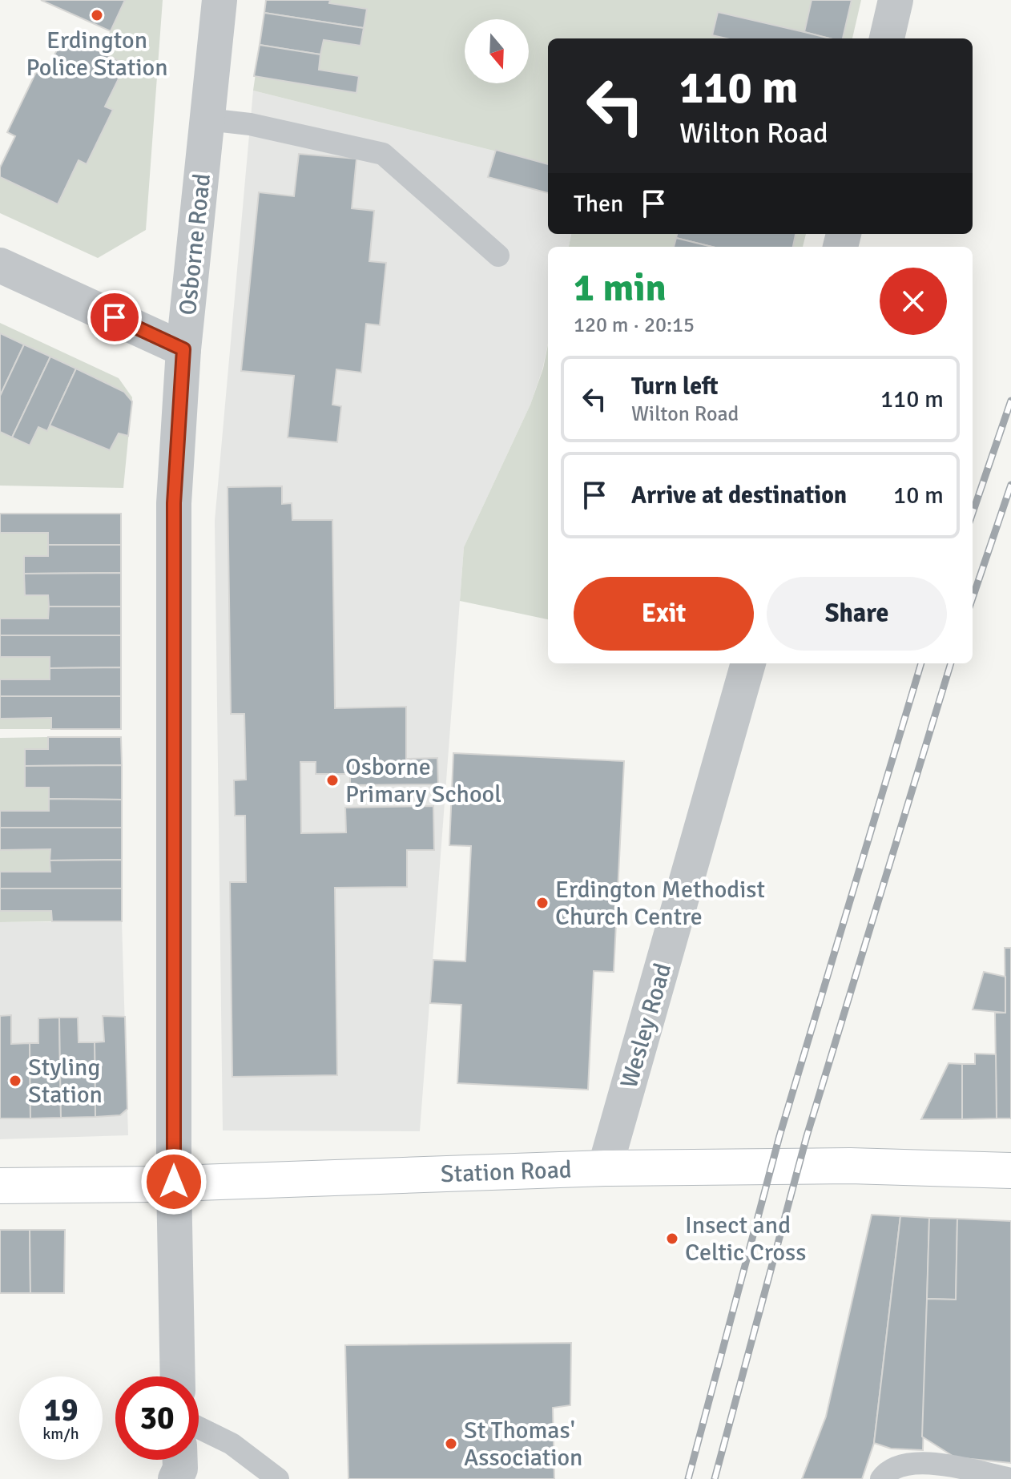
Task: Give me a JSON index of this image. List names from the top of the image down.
{
  "streets": {
    "main road": ["Station Road"],
    "street": ["Osborne Road", "Wesley Road"]
  },
  "crossings": [
    ["Osborne Road", "Station Road"],
    ["Wesley Road", "Station Road"]
  ],
  "places": [
    "Erdington Police Station",
    "Osborne Primary School",
    "Erdington Methodist Church Centre",
    "Styling Station",
    "Insect and Celtic Cross",
    "St Thomas' Association"
  ],
  "north": "bottom",
  "page": {
    "turn": ["110 m", "Wilton Road"],
    "then": "Then",
    "heading": ["1 min", "120 m · 20:15"],
    "list": [
      {
        "name": "Turn left",
        "note": "Wilton Road",
        "value": "110 m"
      },
      {
        "name": "Arrive at destination",
        "value": "10 m"
      }
    ],
    "buttons": ["Exit", "Share"],
    "speed": "19 km/h",
    "limit": "30"
  }
}
